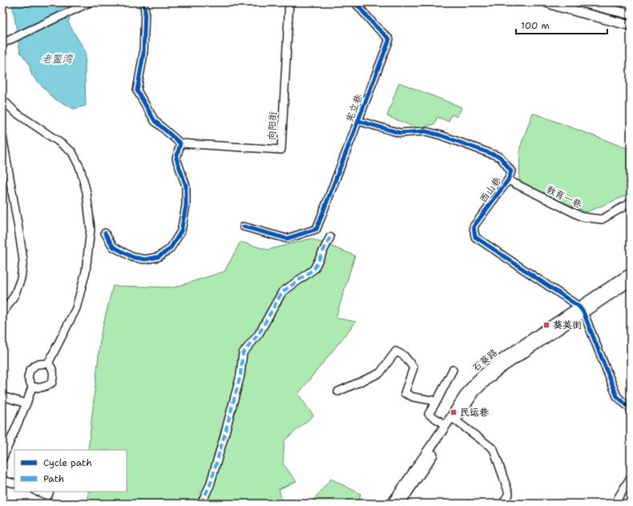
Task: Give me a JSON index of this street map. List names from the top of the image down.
{
  "streets": {
    "main road": ["石葵路"],
    "street": [
      "宪立巷",
      "向阳街",
      "西山巷",
      "教育一巷"
    ]
  },
  "crossings": [
    ["宪立巷", "西山巷"],
    ["西山巷", "教育一巷"],
    ["西山巷", "石葵路"]
  ],
  "water": ["老鳖湾"],
  "places": {
    "transit": ["葵英街", "民运巷"]
  },
  "legend": ["Cycle path", "Path"],
  "scale_bar": "100 m"
}
